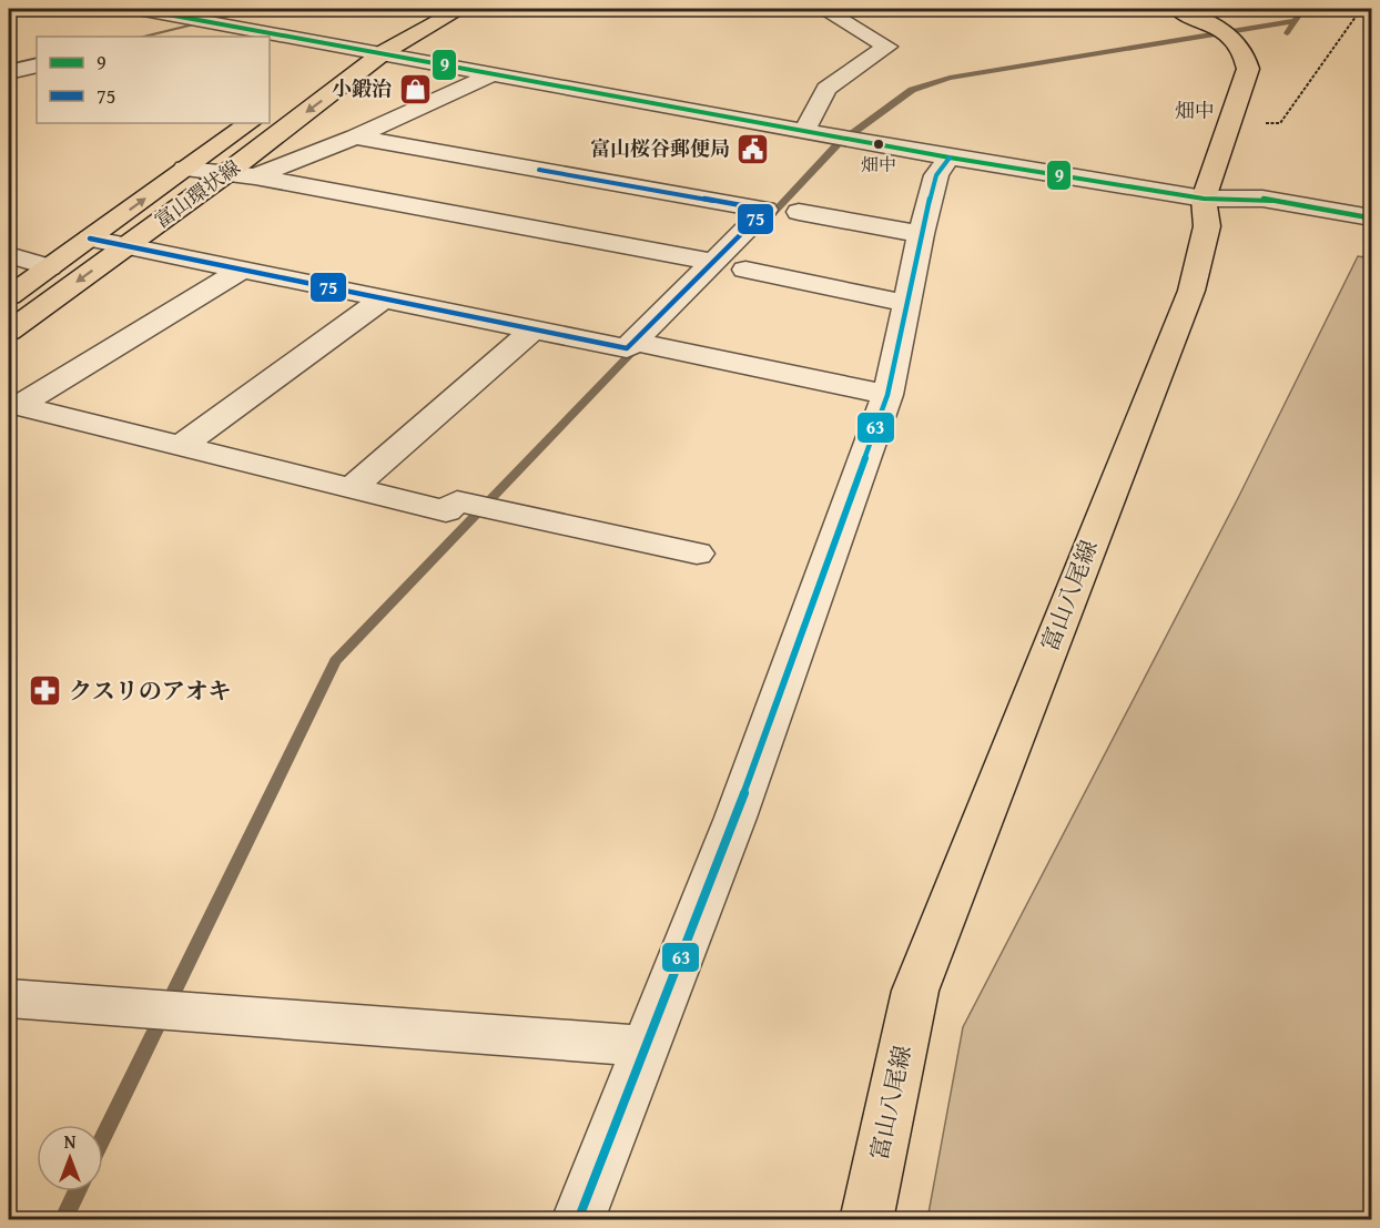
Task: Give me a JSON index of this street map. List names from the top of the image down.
{
  "streets": {
    "main road": ["富山環状線", "富山八尾線"]
  },
  "districts": ["畑中"],
  "places": {
    "shop": ["小鍛治"],
    "other": ["畑中"],
    "public building": ["富山桜谷郵便局"],
    "pharmacy": ["クスリのアオキ"]
  },
  "lines": ["transit line 9", "transit line 63", "transit line 75"],
  "legend": ["9", "75"],
  "north": "top"
}
